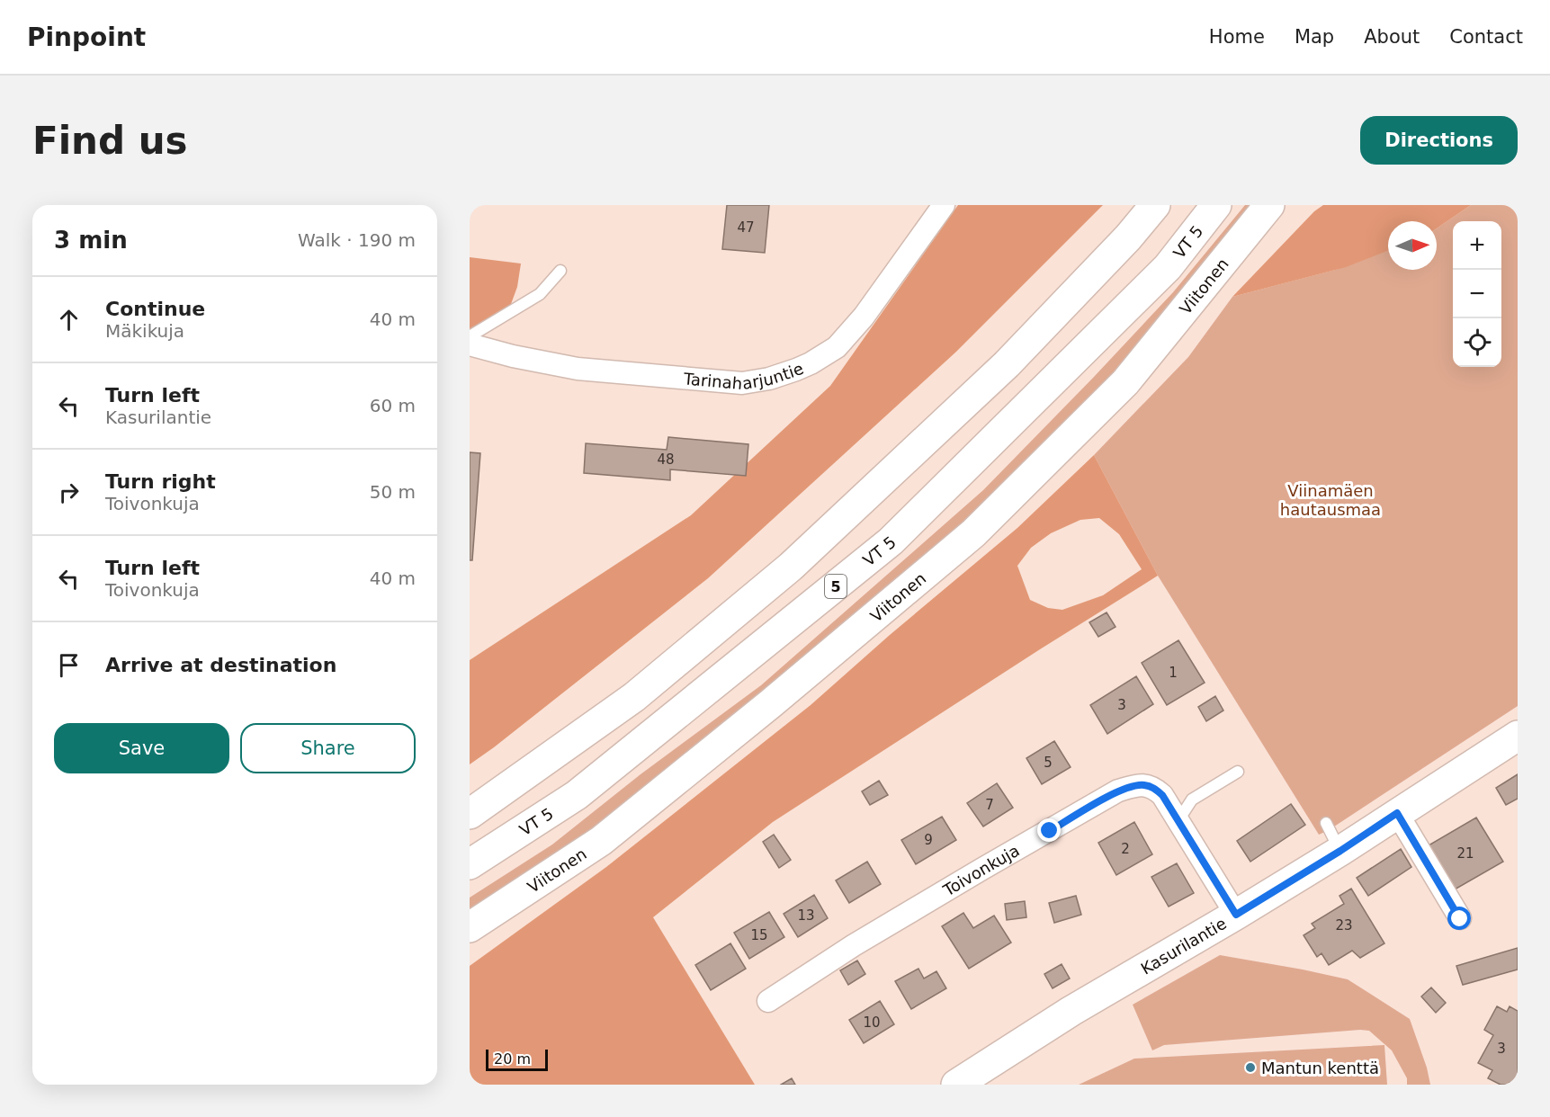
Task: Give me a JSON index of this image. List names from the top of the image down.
{
  "streets": {
    "main road": [
      "VT 5",
      "Viitonen",
      "5",
      "Kasurilantie"
    ],
    "street": ["Tarinaharjuntie", "Toivonkuja"]
  },
  "crossings": [
    ["Toivonkuja", "Kasurilantie"]
  ],
  "parks": ["Viinamäen hautausmaa"],
  "places": ["Mantun kenttä"],
  "house_numbers": [
    "47",
    "48",
    "1",
    "3",
    "5",
    "7",
    "9",
    "2",
    "21",
    "13",
    "23",
    "15",
    "10",
    "3"
  ],
  "scale_bar": "20 m",
  "north": "right",
  "page": {
    "header": "Pinpoint",
    "nav": [
      "Home",
      "Map",
      "About",
      "Contact"
    ],
    "buttons": [
      "Directions",
      ["Save", "Share"]
    ],
    "title": "Find us",
    "heading": ["3 min", "Walk · 190 m"],
    "map_buttons": ["+", "−"],
    "list": [
      ["Continue", "Mäkikuja", "40 m"],
      ["Turn left", "Kasurilantie", "60 m"],
      ["Turn right", "Toivonkuja", "50 m"],
      ["Turn left", "Toivonkuja", "40 m"],
      "Arrive at destination"
    ],
    "scale": "20 m"
  }
}
